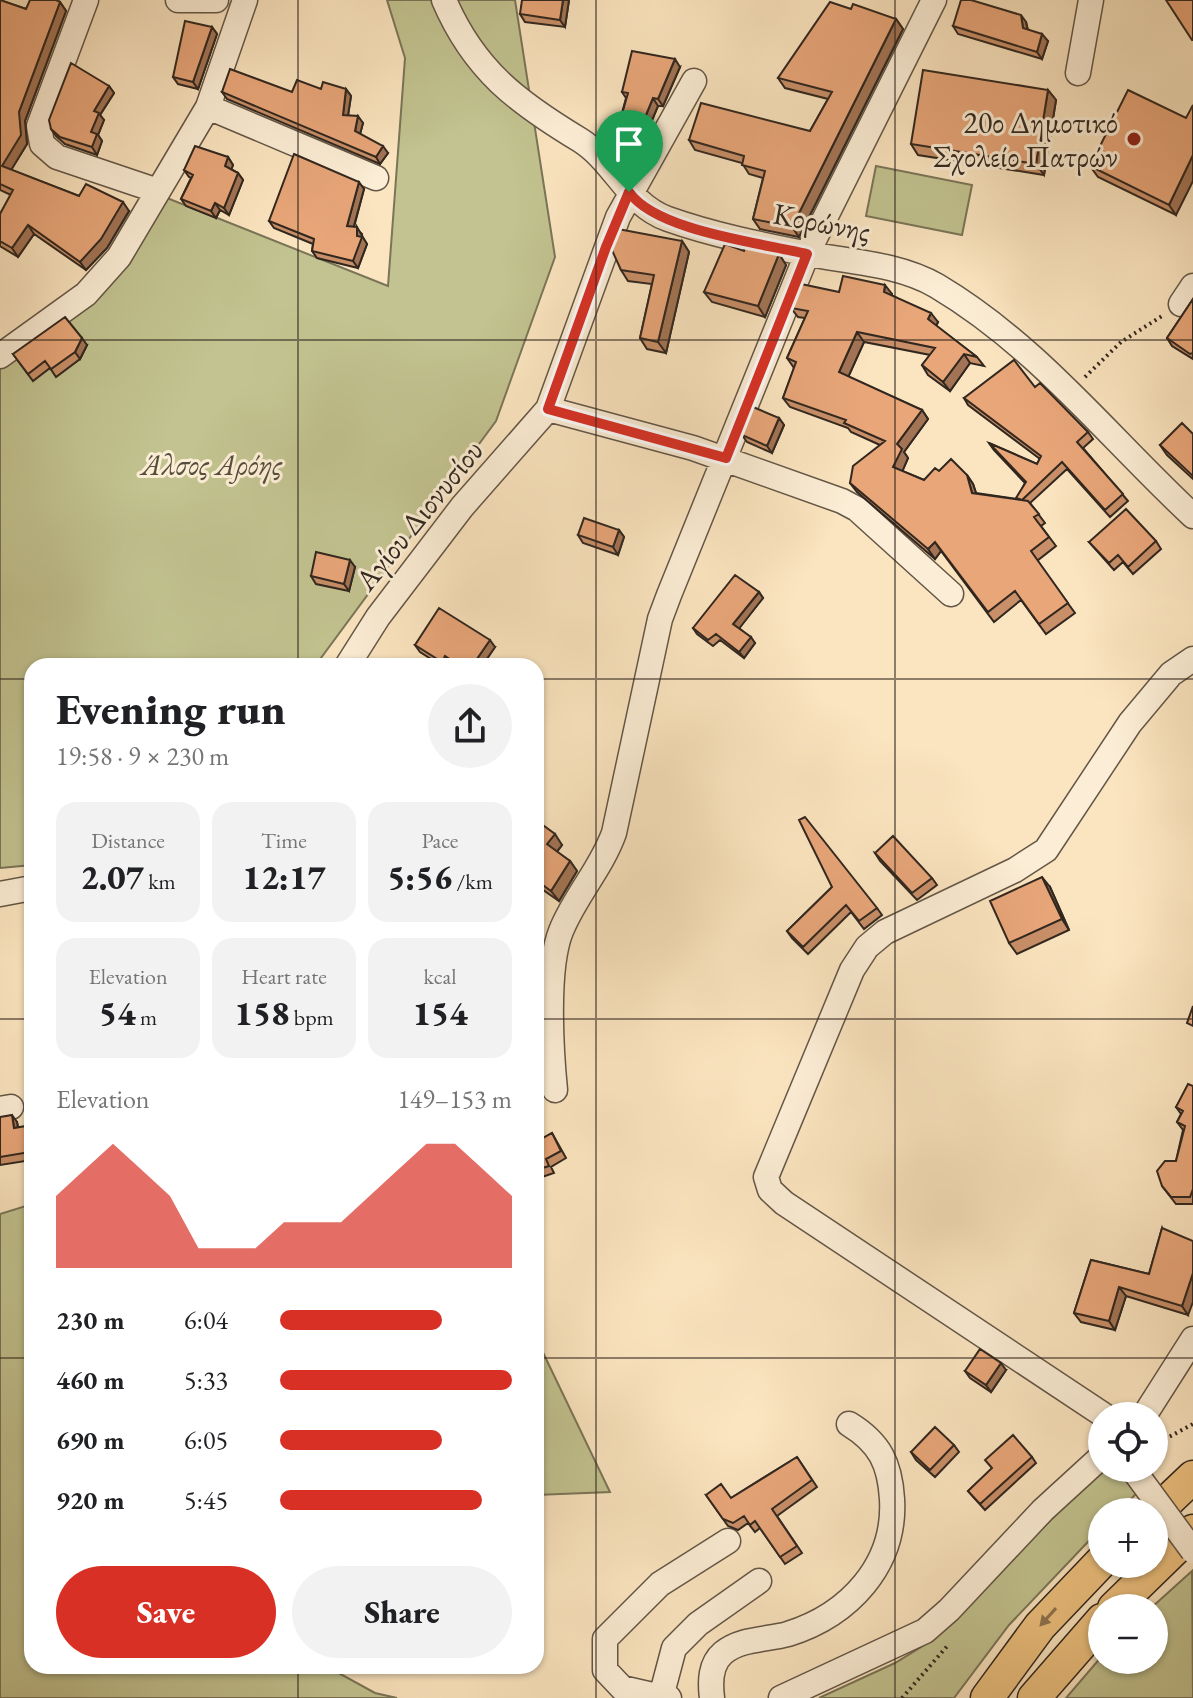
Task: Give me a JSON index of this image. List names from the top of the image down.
{
  "streets": {
    "street": ["Κορώνης", "Αγίου Διονυσίου"]
  },
  "parks": ["Άλσος Αρόης"],
  "places": ["20ο Δημοτικό Σχολείο Πατρών"],
  "page": {
    "heading": ["Evening run", "19:58 · 9 × 230 m"],
    "stats": [
      ["Distance", "2.07 km"],
      ["Time", "12:17"],
      ["Pace", "5:56 /km"],
      ["Elevation", "54 m"],
      ["Heart rate", "158 bpm"],
      ["kcal", "154"]
    ],
    "chart": ["Elevation", "149–153 m"],
    "list": [
      {
        "name": "230 m",
        "note": "6:04"
      },
      {
        "name": "460 m",
        "note": "5:33"
      },
      {
        "name": "690 m",
        "note": "6:05"
      },
      {
        "name": "920 m",
        "note": "5:45"
      }
    ],
    "map_buttons": ["+", "−"],
    "buttons": ["Save", "Share"]
  }
}
